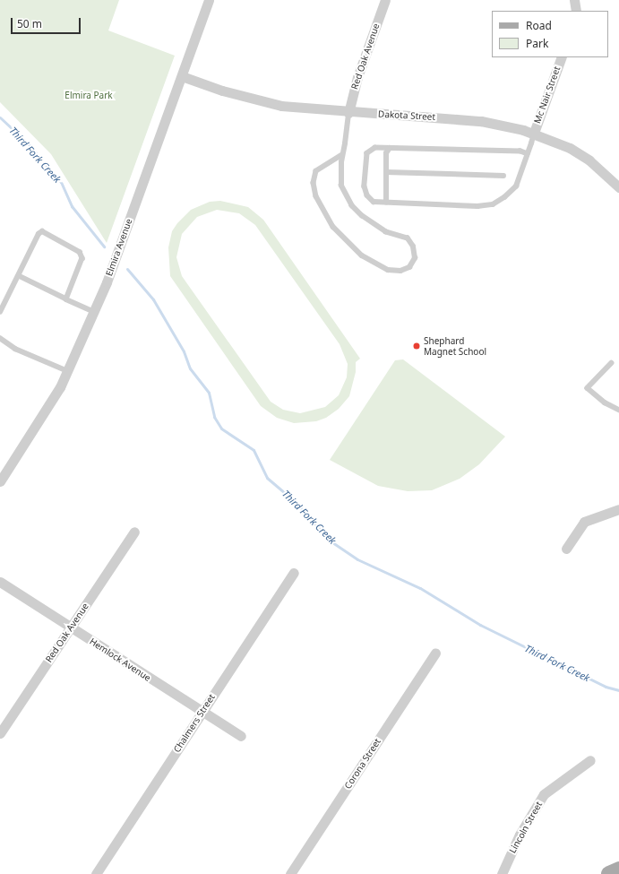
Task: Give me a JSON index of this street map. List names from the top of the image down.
{
  "streets": {
    "street": [
      "Red Oak Avenue",
      "Mc Nair Street",
      "Dakota Street",
      "Elmira Avenue",
      "Hemlock Avenue",
      "Chalmers Street",
      "Corona Street",
      "Lincoln Street"
    ]
  },
  "crossings": [
    ["Red Oak Avenue", "Dakota Street"],
    ["Red Oak Avenue", "Hemlock Avenue"],
    ["Mc Nair Street", "Dakota Street"],
    ["Dakota Street", "Elmira Avenue"],
    ["Hemlock Avenue", "Chalmers Street"]
  ],
  "water": ["Third Fork Creek"],
  "parks": ["Elmira Park"],
  "places": ["Shephard Magnet School"],
  "legend": ["Road", "Park"],
  "scale_bar": "50 m"
}
